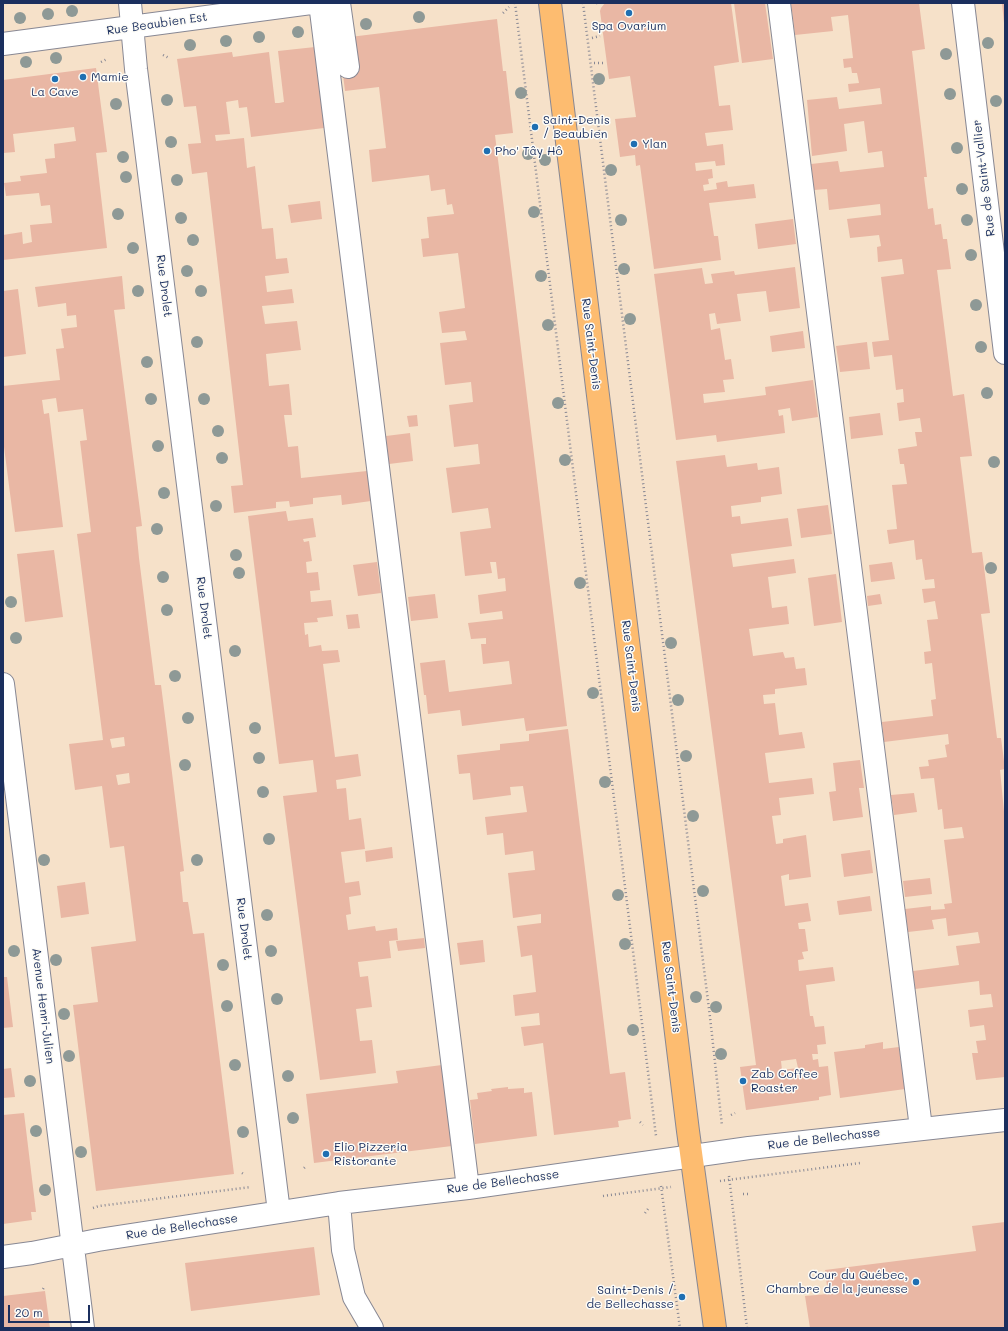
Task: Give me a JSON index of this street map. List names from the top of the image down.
{
  "streets": {
    "main road": ["Rue Saint-Denis"],
    "street": [
      "Rue Beaubien Est",
      "Rue de Saint-Vallier",
      "Rue Drolet",
      "Avenue Henri-Julien",
      "Rue de Bellechasse"
    ]
  },
  "crossings": [
    ["Rue Beaubien Est", "Rue Drolet"],
    ["Rue Drolet", "Rue de Bellechasse"],
    ["Rue Saint-Denis", "Rue de Bellechasse"],
    ["Avenue Henri-Julien", "Rue de Bellechasse"]
  ],
  "places": [
    "Spa Ovarium",
    "Mamie",
    "La Cave",
    "Saint-Denis / Beaubien",
    "Ylan",
    "Pho' Tây Hô",
    "Zab Coffee Roaster",
    "Elio Pizzeria Ristorante",
    "Cour du Québec, Chambre de la jeunesse",
    "Saint-Denis / de Bellechasse"
  ],
  "scale_bar": "20 m"
}
